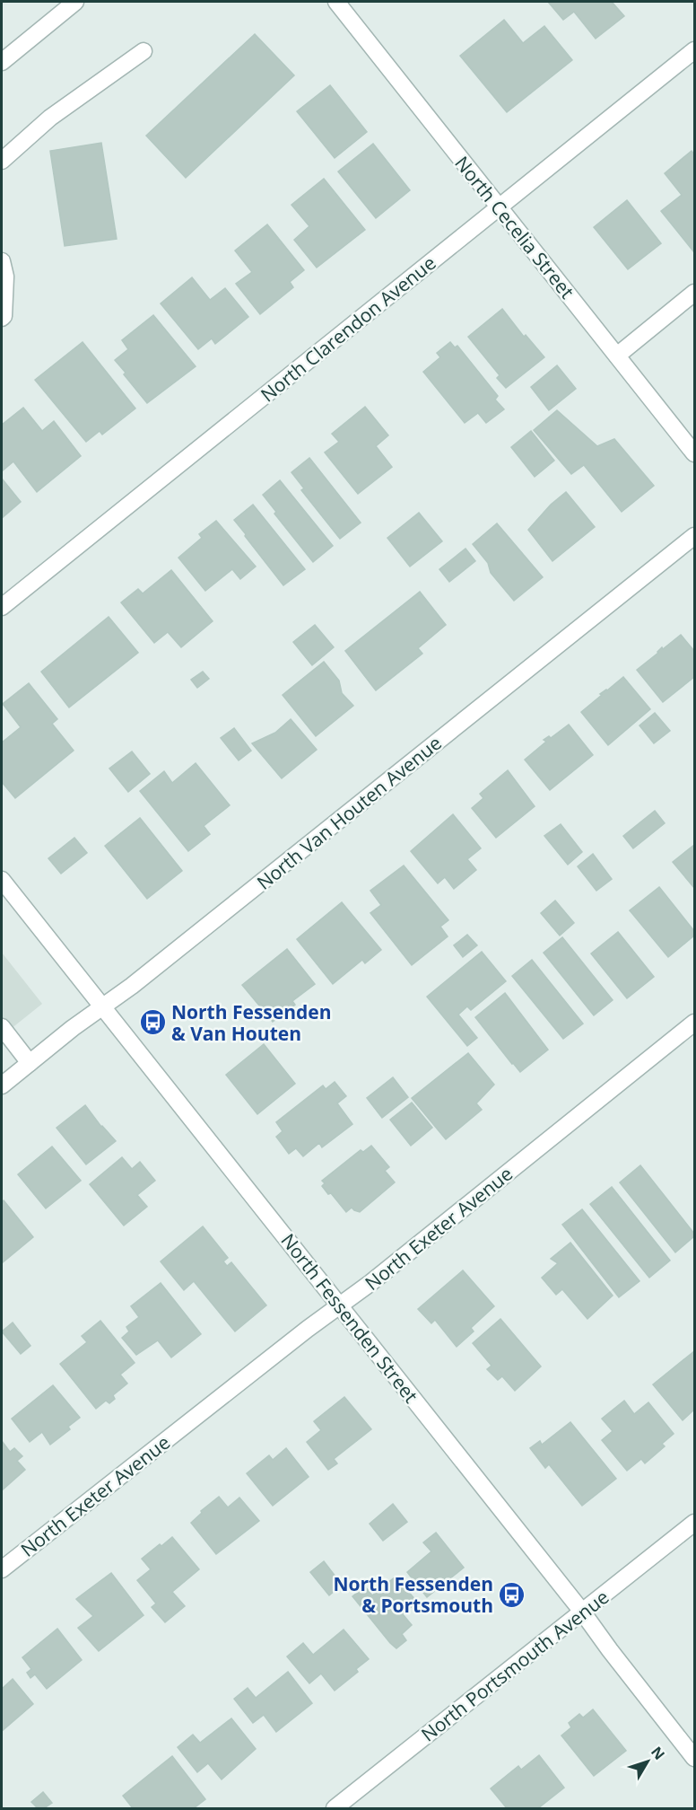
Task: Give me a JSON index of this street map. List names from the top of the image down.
{
  "streets": {
    "street": [
      "North Cecelia Street",
      "North Clarendon Avenue",
      "North Van Houten Avenue",
      "North Exeter Avenue",
      "North Fessenden Street",
      "North Portsmouth Avenue"
    ]
  },
  "crossings": [
    ["North Cecelia Street", "North Clarendon Avenue"],
    ["North Van Houten Avenue", "North Fessenden Street"],
    ["North Exeter Avenue", "North Fessenden Street"],
    ["North Fessenden Street", "North Portsmouth Avenue"]
  ],
  "places": {
    "bus stop": ["North Fessenden & Van Houten", "North Fessenden & Portsmouth"]
  },
  "north": "top right"
}
